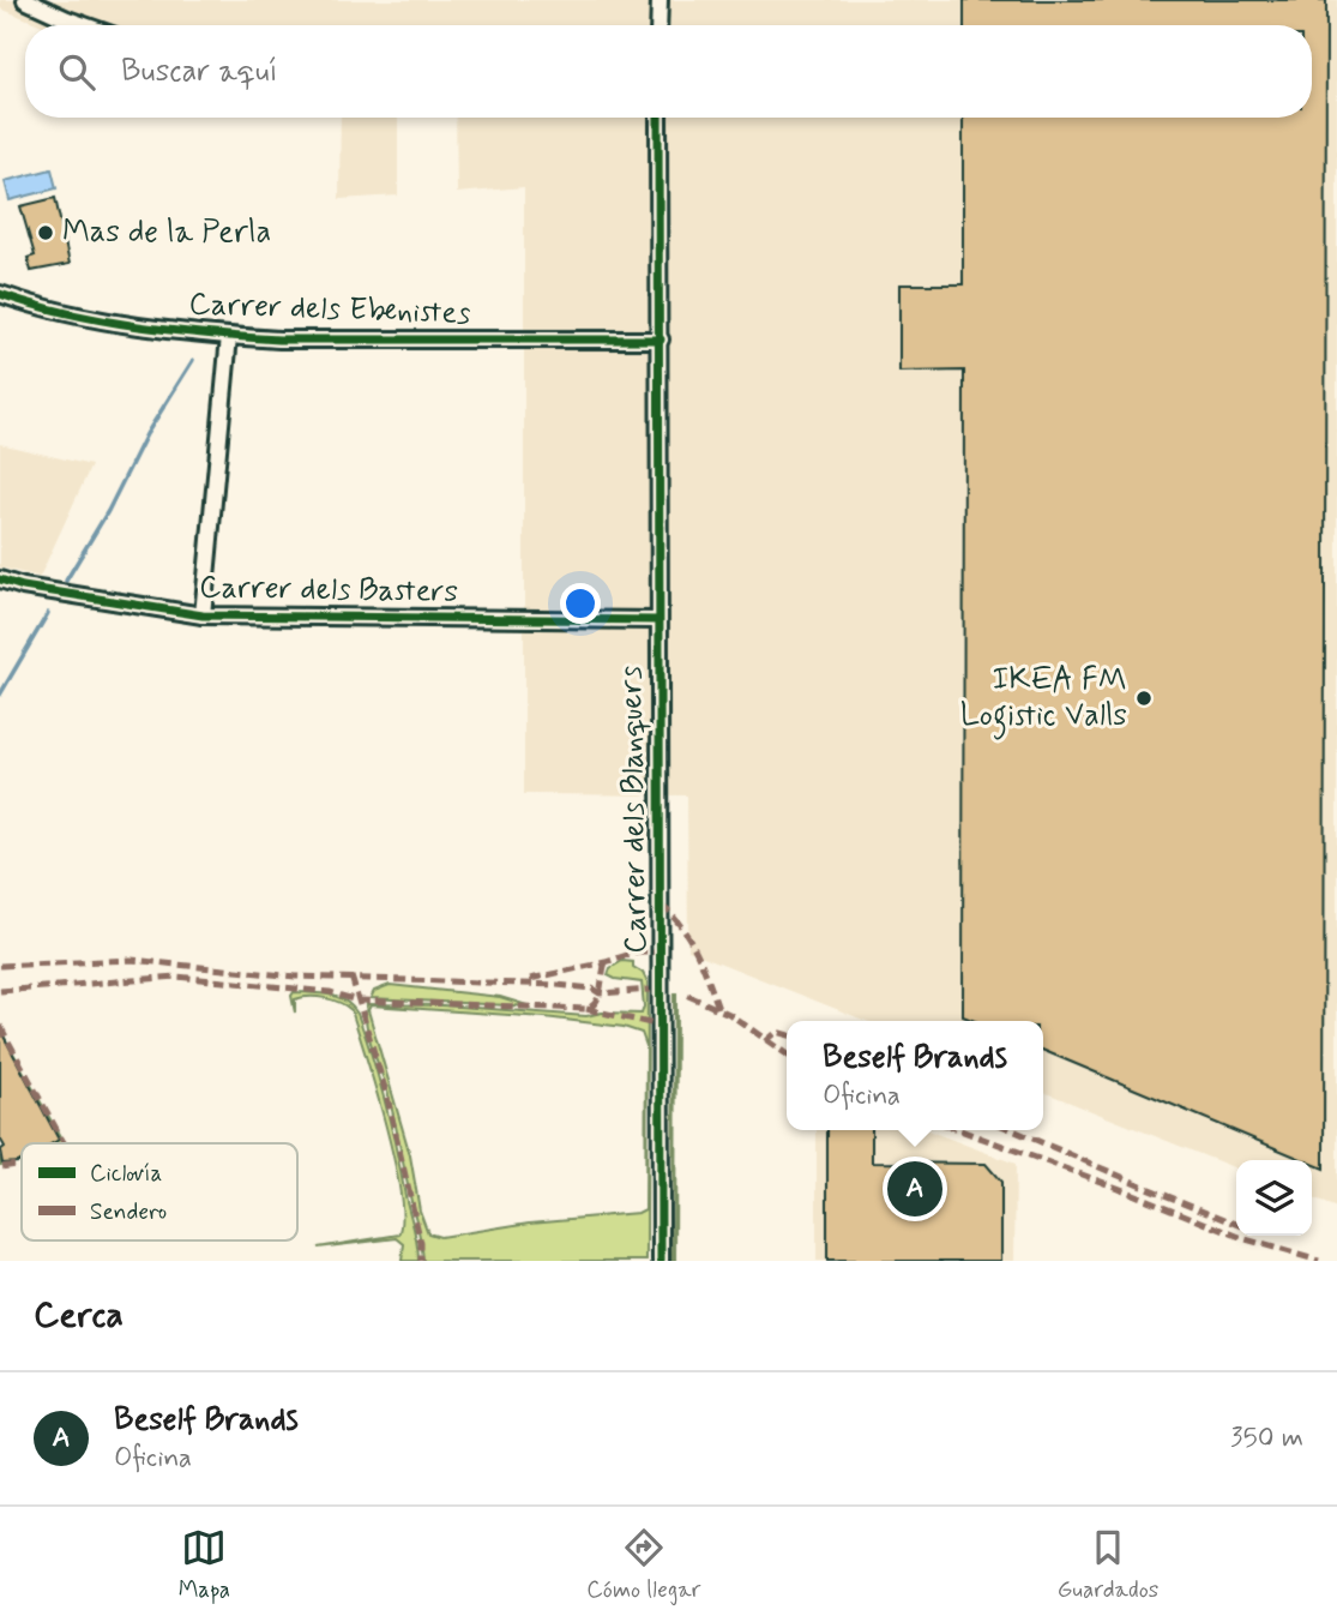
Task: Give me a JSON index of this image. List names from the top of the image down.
{
  "streets": {
    "street": ["Carrer dels Ebenistes", "Carrer dels Basters", "Carrer dels Blanquers"]
  },
  "crossings": [
    ["Carrer dels Ebenistes", "Carrer dels Blanquers"],
    ["Carrer dels Basters", "Carrer dels Blanquers"]
  ],
  "places": ["Mas de la Perla", "IKEA FM Logistic Valls"],
  "legend": ["Ciclovía", "Sendero"],
  "page": {
    "search": "Buscar aquí",
    "popup": ["Beself Brands", "Oficina"],
    "pins": "A",
    "heading": "Cerca",
    "list": [
      {
        "mark": "A",
        "name": "Beself Brands",
        "note": "Oficina",
        "value": "350 m"
      }
    ],
    "nav": ["Mapa", "Cómo llegar", "Guardados"]
  }
}
